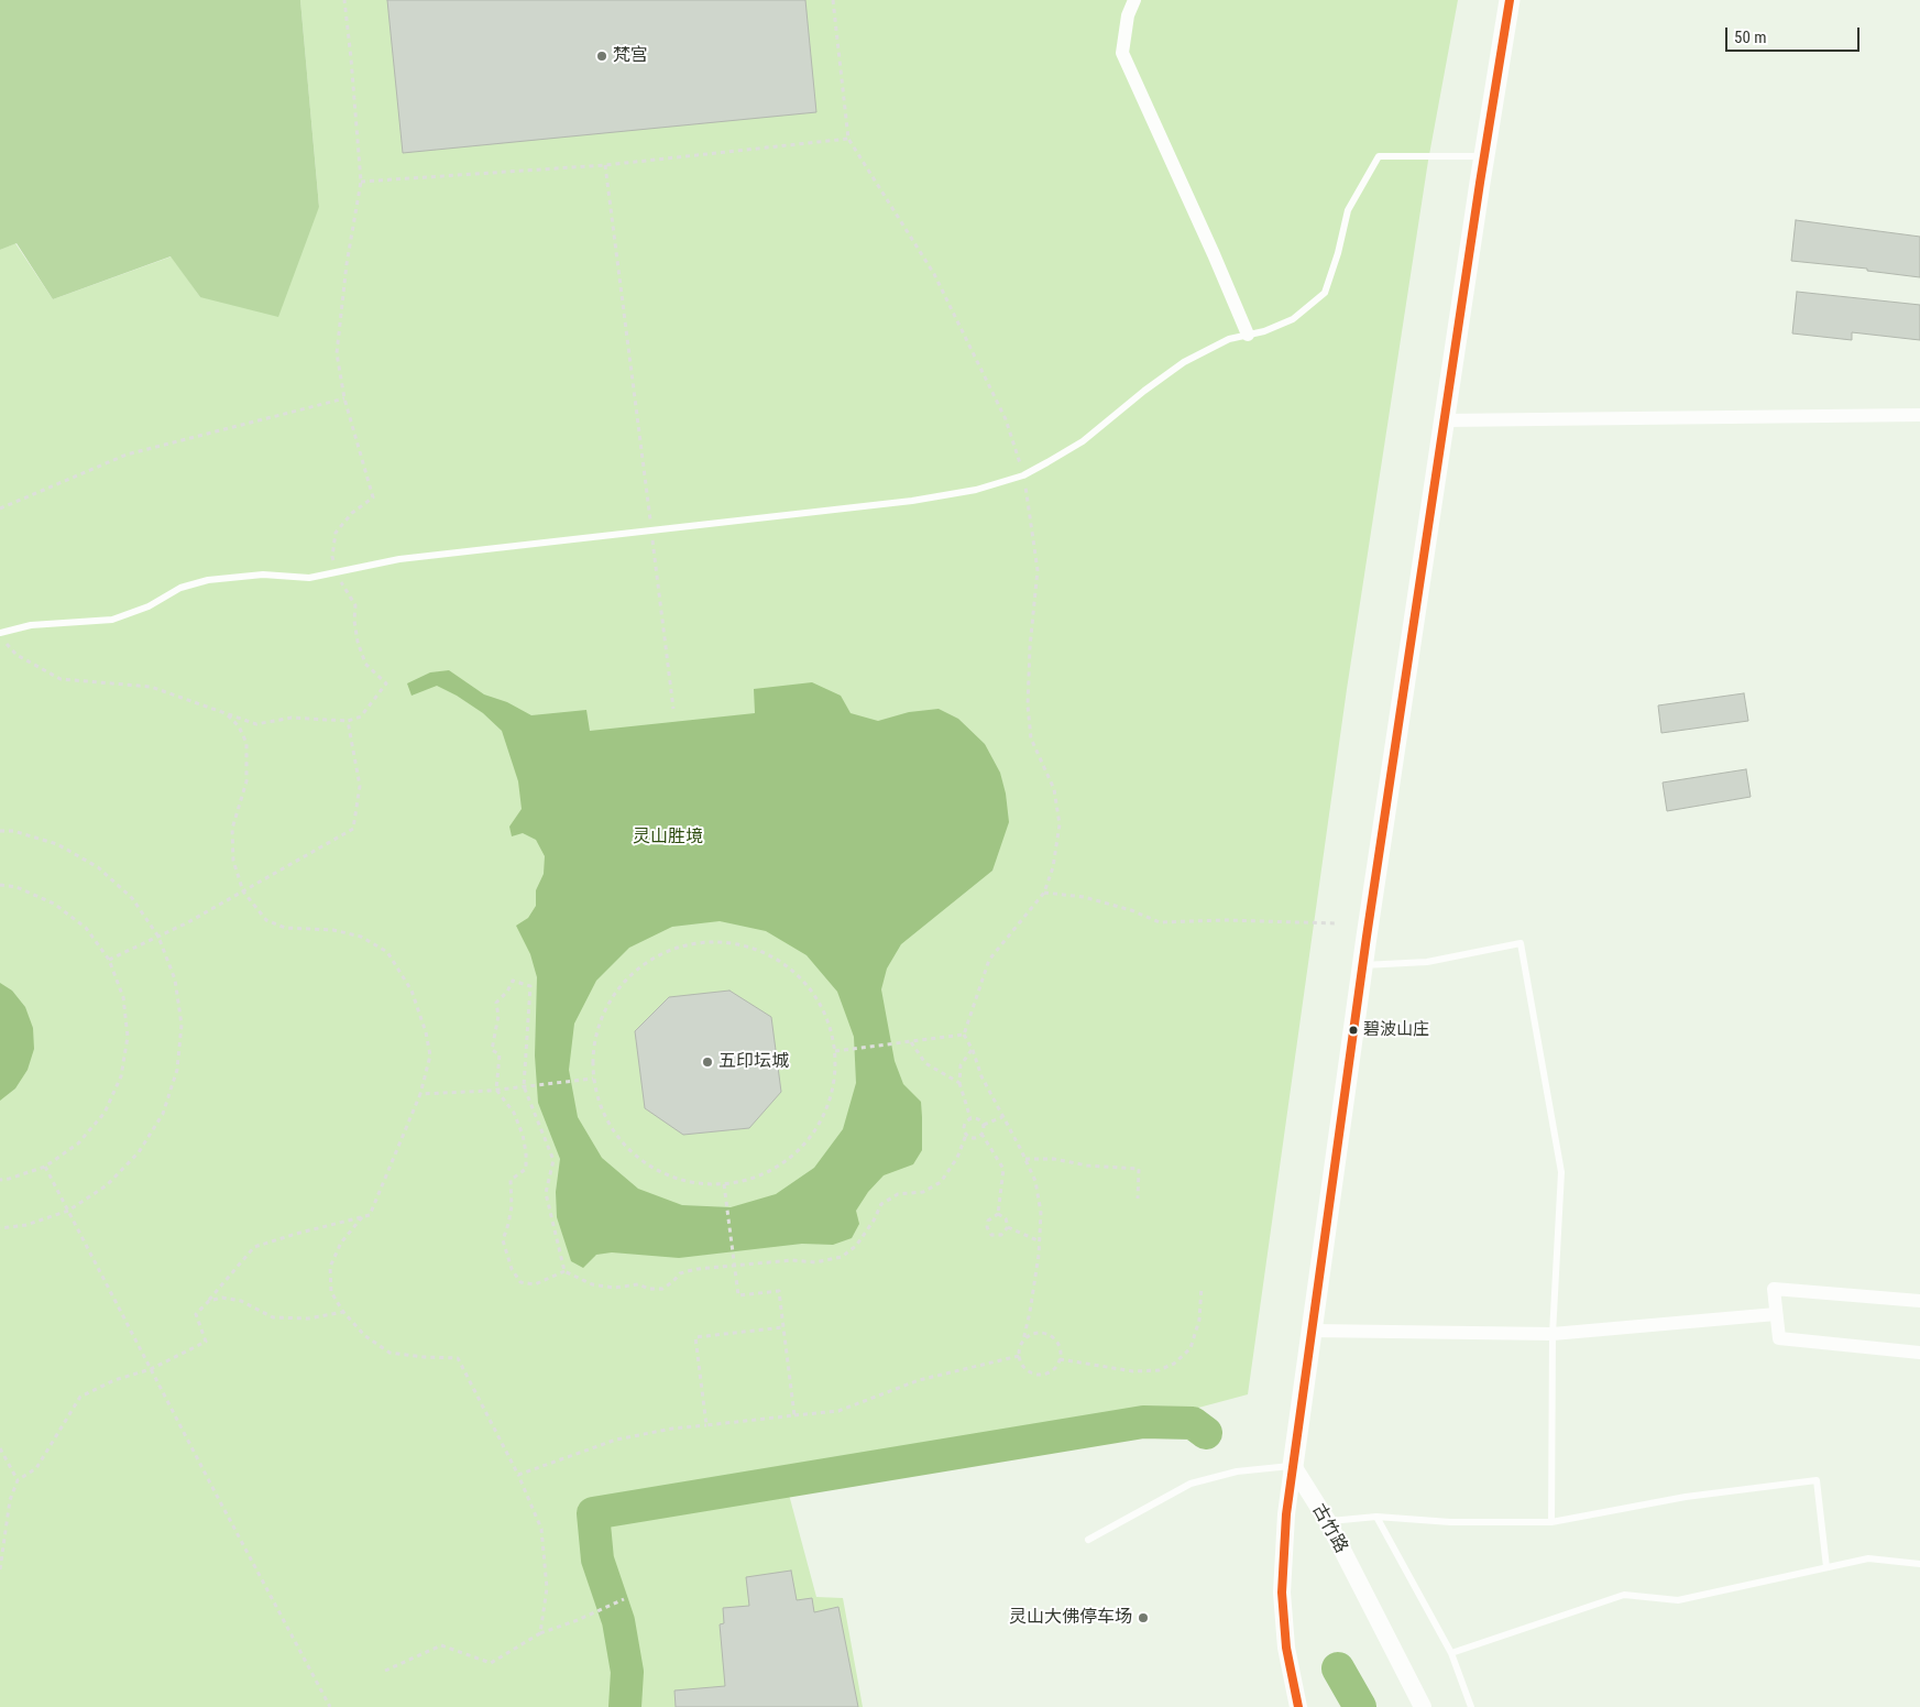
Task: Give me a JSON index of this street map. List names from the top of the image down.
{
  "streets": {
    "street": ["古竹路"]
  },
  "parks": ["灵山胜境"],
  "places": [
    "梵宫",
    "碧波山庄",
    "五印坛城",
    "灵山大佛停车场"
  ],
  "scale_bar": "50 m"
}
